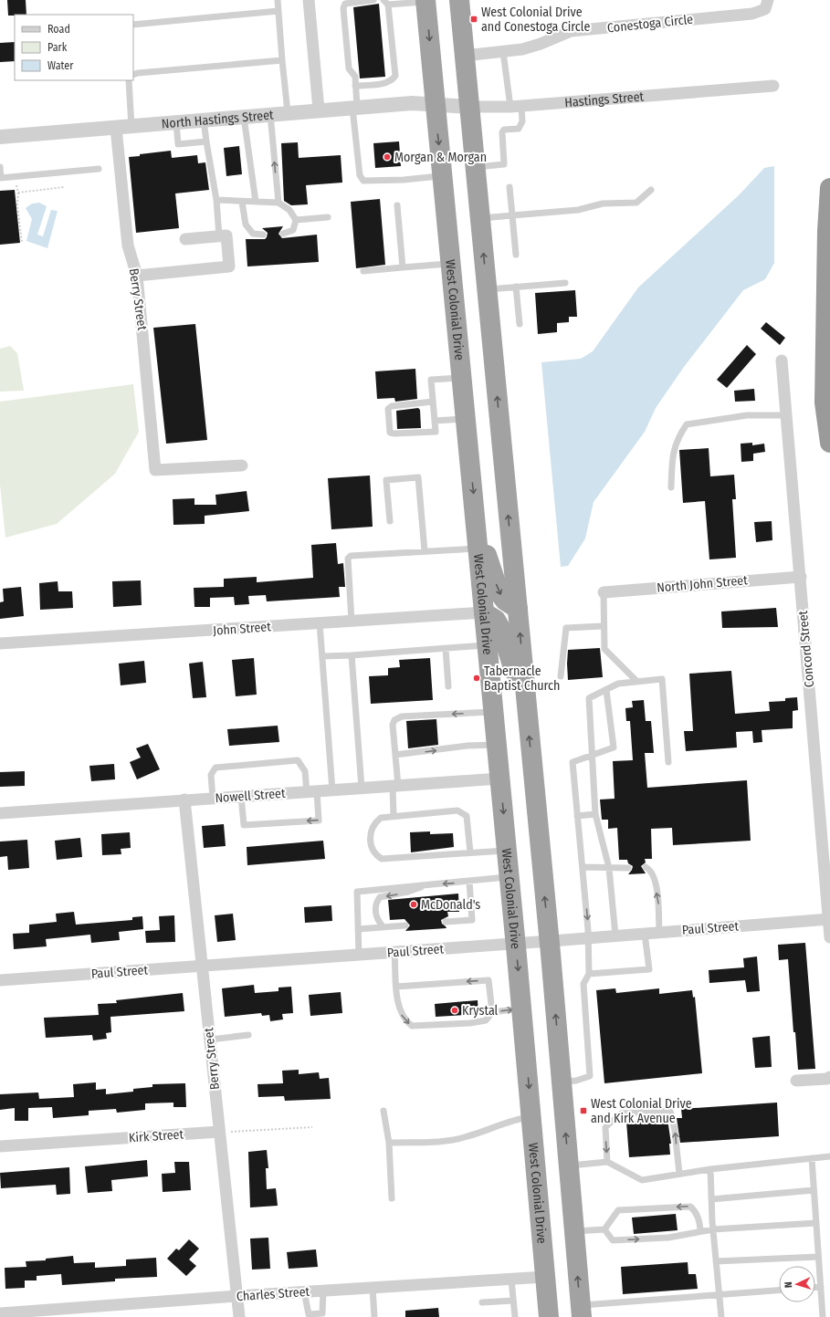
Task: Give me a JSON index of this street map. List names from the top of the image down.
{
  "streets": {
    "highway": ["West Colonial Drive"],
    "street": [
      "Conestoga Circle",
      "Hastings Street",
      "North Hastings Street",
      "Berry Street",
      "North John Street",
      "John Street",
      "Concord Street",
      "Nowell Street",
      "Paul Street",
      "Kirk Street",
      "Charles Street"
    ]
  },
  "crossings": [
    ["Hastings Street", "North Hastings Street"],
    ["Hastings Street", "West Colonial Drive"],
    ["North Hastings Street", "Berry Street"],
    ["North Hastings Street", "West Colonial Drive"],
    ["Berry Street", "Nowell Street"],
    ["Berry Street", "Paul Street"],
    ["Berry Street", "Kirk Street"],
    ["Berry Street", "Charles Street"],
    ["West Colonial Drive", "John Street"],
    ["West Colonial Drive", "Nowell Street"],
    ["West Colonial Drive", "Paul Street"],
    ["West Colonial Drive", "Charles Street"],
    ["North John Street", "Concord Street"],
    ["Concord Street", "Paul Street"]
  ],
  "places": {
    "transit": ["West Colonial Drive and Conestoga Circle", "West Colonial Drive and Kirk Avenue"],
    "other": [
      "Morgan & Morgan",
      "Tabernacle Baptist Church",
      "McDonald's",
      "Krystal"
    ]
  },
  "legend": ["Road", "Park", "Water"],
  "north": "left"
}
